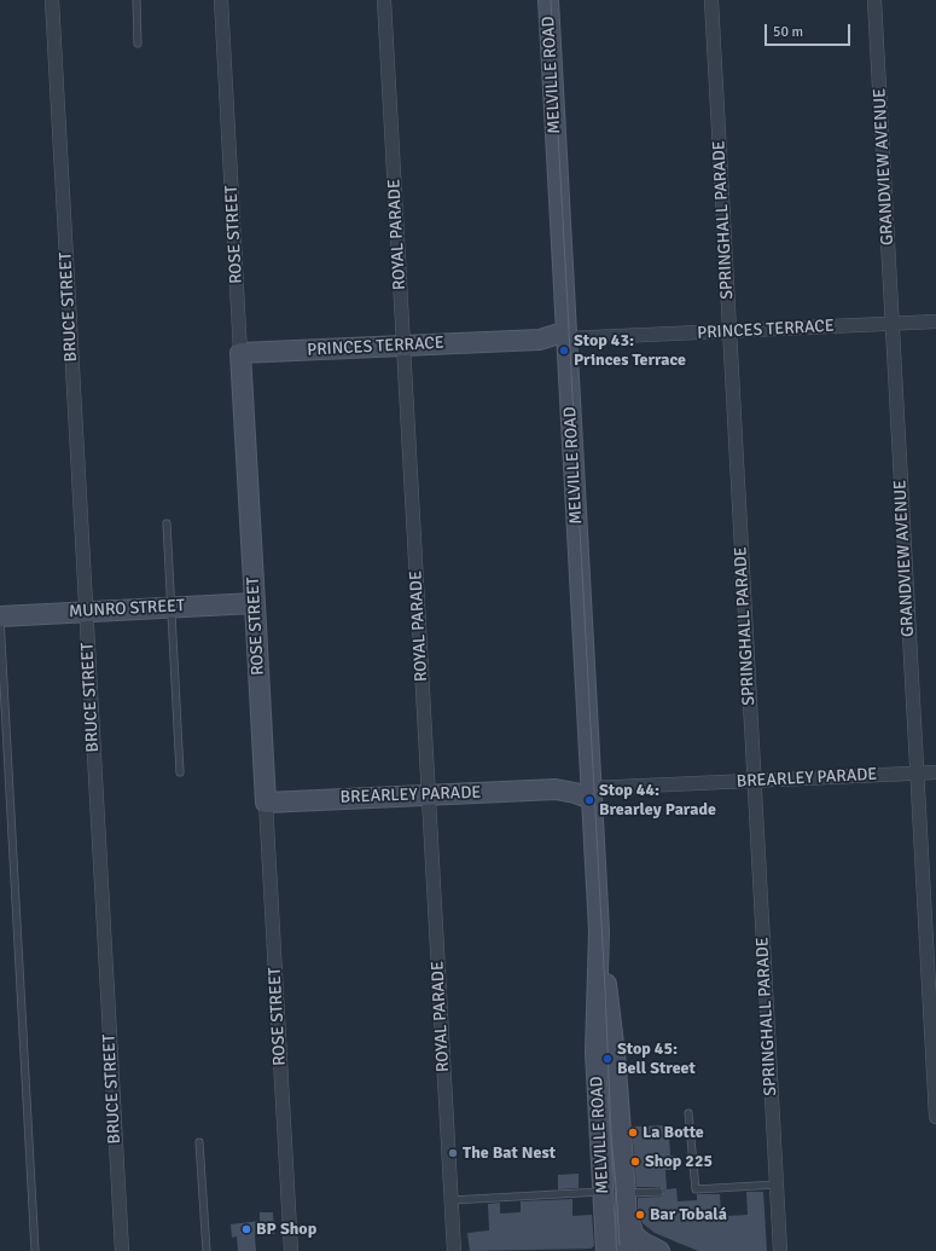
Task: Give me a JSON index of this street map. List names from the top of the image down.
{
  "streets": {
    "main road": [
      "MELVILLE ROAD",
      "ROSE STREET",
      "PRINCES TERRACE",
      "MUNRO STREET",
      "BREARLEY PARADE"
    ],
    "street": [
      "GRANDVIEW AVENUE",
      "SPRINGHALL PARADE",
      "ROYAL PARADE",
      "BRUCE STREET"
    ]
  },
  "crossings": [
    ["MELVILLE ROAD", "PRINCES TERRACE"],
    ["MELVILLE ROAD", "BREARLEY PARADE"],
    ["GRANDVIEW AVENUE", "PRINCES TERRACE"],
    ["GRANDVIEW AVENUE", "BREARLEY PARADE"],
    ["SPRINGHALL PARADE", "PRINCES TERRACE"],
    ["SPRINGHALL PARADE", "BREARLEY PARADE"],
    ["ROSE STREET", "PRINCES TERRACE"],
    ["ROSE STREET", "MUNRO STREET"],
    ["ROSE STREET", "BREARLEY PARADE"],
    ["ROYAL PARADE", "PRINCES TERRACE"],
    ["ROYAL PARADE", "BREARLEY PARADE"],
    ["BRUCE STREET", "MUNRO STREET"]
  ],
  "places": [
    "Stop 43: Princes Terrace",
    "Stop 44: Brearley Parade",
    "Stop 45: Bell Street",
    "La Botte",
    "The Bat Nest",
    "Shop 225",
    "Bar Tobalá",
    "BP Shop"
  ],
  "scale_bar": "50 m"
}
